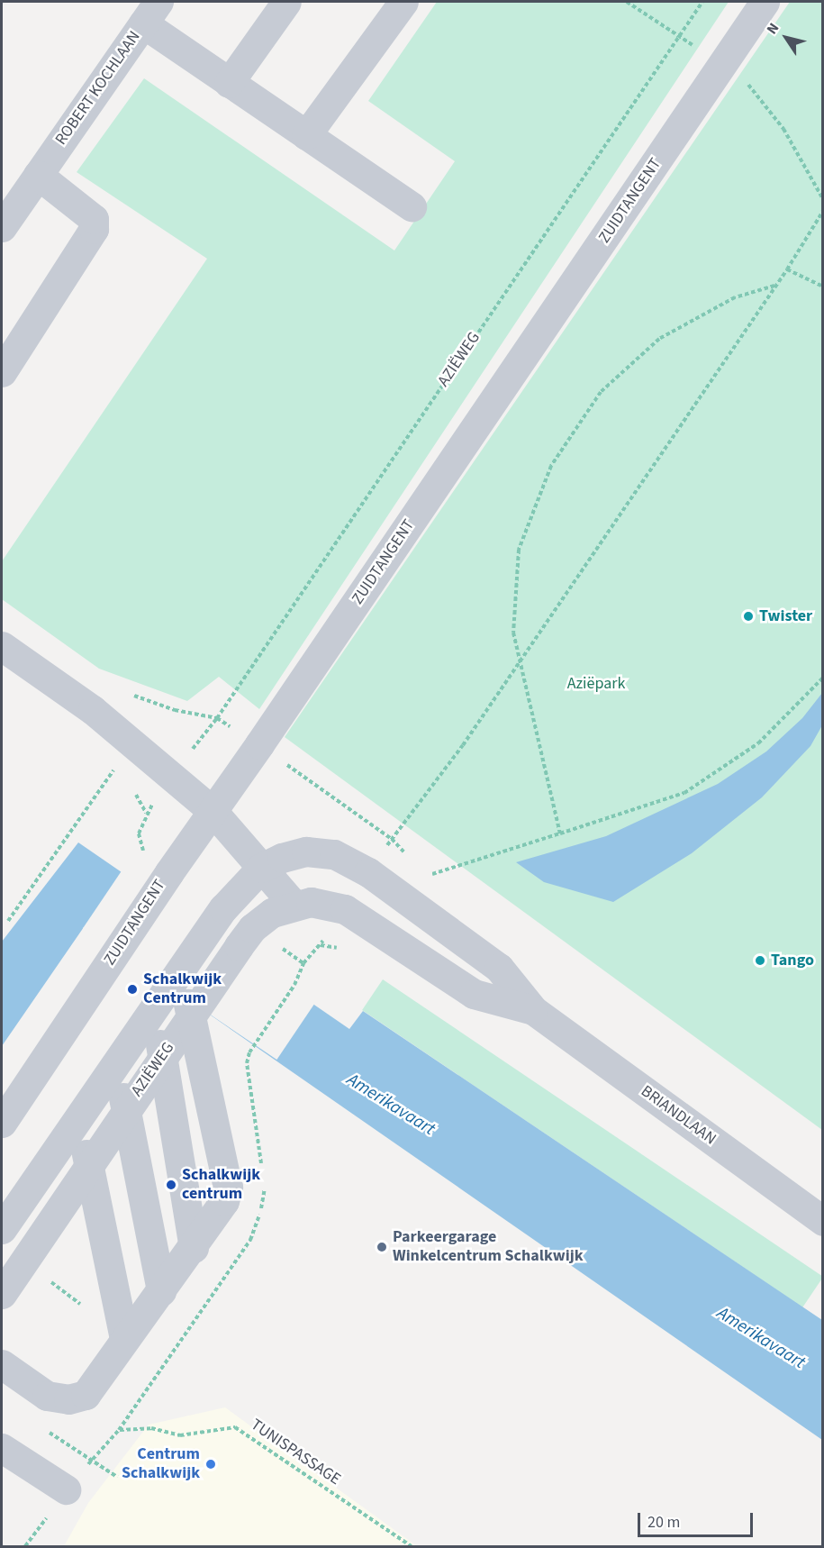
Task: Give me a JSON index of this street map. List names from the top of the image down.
{
  "streets": {
    "street": [
      "ROBERT KOCHLAAN",
      "ZUIDTANGENT",
      "AZIËWEG",
      "BRIANDLAAN"
    ],
    "path": ["TUNISPASSAGE"]
  },
  "crossings": [
    ["ZUIDTANGENT", "AZIËWEG"],
    ["AZIËWEG", "BRIANDLAAN"]
  ],
  "water": ["Amerikavaart"],
  "parks": ["Aziëpark"],
  "places": [
    "Twister",
    "Tango",
    "Schalkwijk Centrum",
    "Schalkwijk centrum",
    "Parkeergarage Winkelcentrum Schalkwijk",
    "Centrum Schalkwijk"
  ],
  "scale_bar": "20 m",
  "north": "top left"
}
